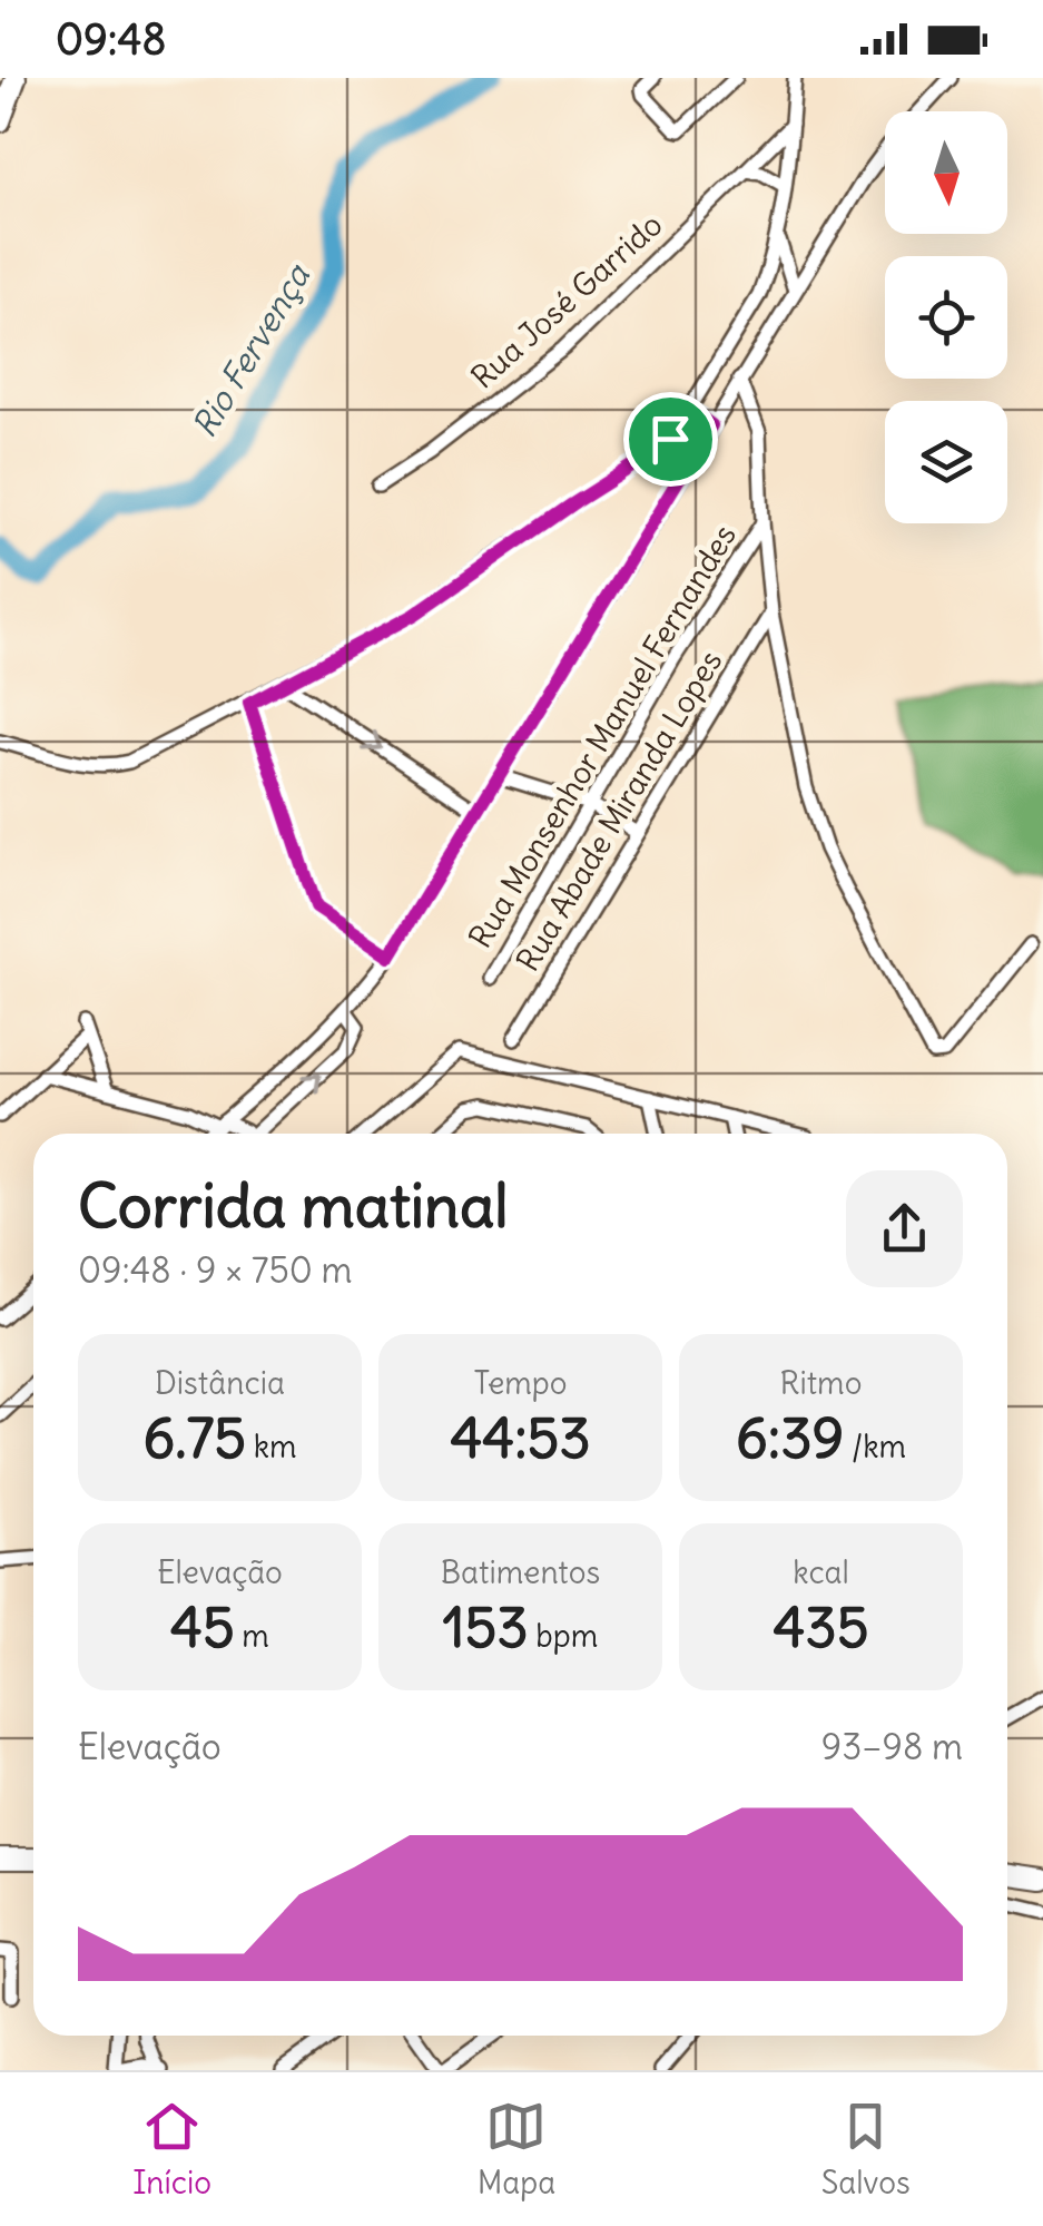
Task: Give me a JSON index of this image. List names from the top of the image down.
{
  "streets": {
    "street": ["Rua José Garrido", "Rua Monsenhor Manuel Fernandes", "Rua Abade Miranda Lopes"]
  },
  "water": ["Rio Fervença"],
  "north": "bottom",
  "page": {
    "status": "09:48",
    "heading": ["Corrida matinal", "09:48 · 9 × 750 m"],
    "stats": [
      ["Distância", "6.75 km"],
      ["Tempo", "44:53"],
      ["Ritmo", "6:39 /km"],
      ["Elevação", "45 m"],
      ["Batimentos", "153 bpm"],
      ["kcal", "435"]
    ],
    "chart": ["Elevação", "93–98 m"],
    "tabs": ["Início", "Mapa", "Salvos"]
  }
}
